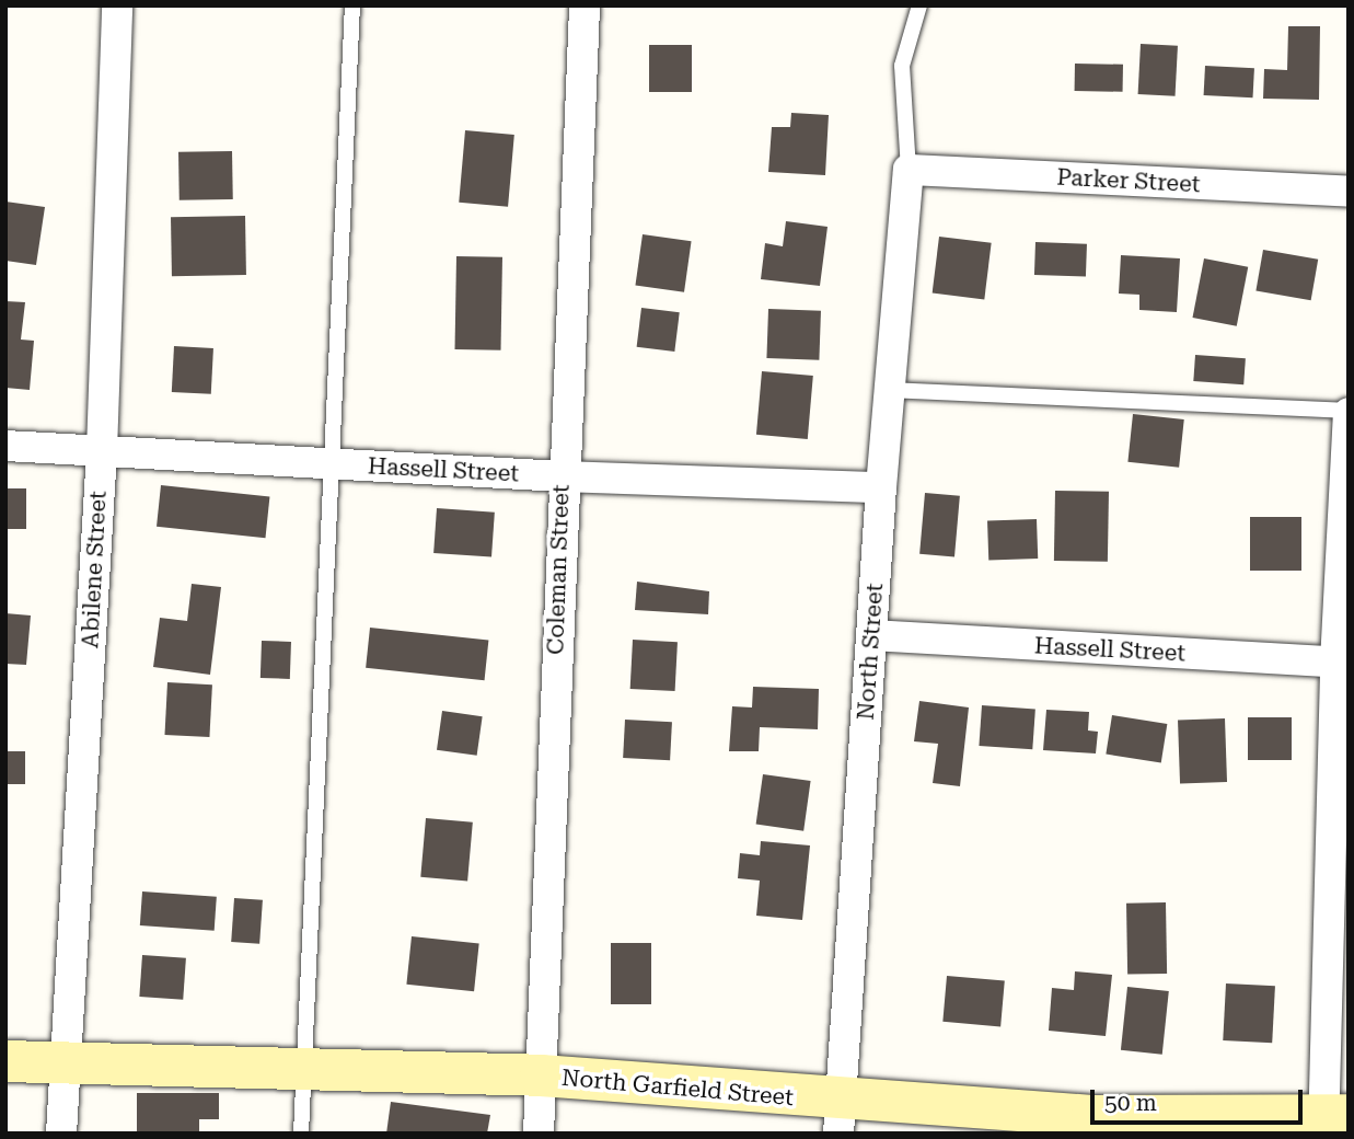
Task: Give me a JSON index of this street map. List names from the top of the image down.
{
  "streets": {
    "street": [
      "Parker Street",
      "Hassell Street",
      "Abilene Street",
      "Coleman Street",
      "North Street",
      "North Garfield Street"
    ]
  },
  "crossings": [
    ["Parker Street", "North Street"],
    ["Hassell Street", "Abilene Street"],
    ["Hassell Street", "Coleman Street"],
    ["Hassell Street", "North Street"],
    ["Abilene Street", "North Garfield Street"],
    ["Coleman Street", "North Garfield Street"],
    ["North Street", "North Garfield Street"]
  ],
  "scale_bar": "50 m"
}
